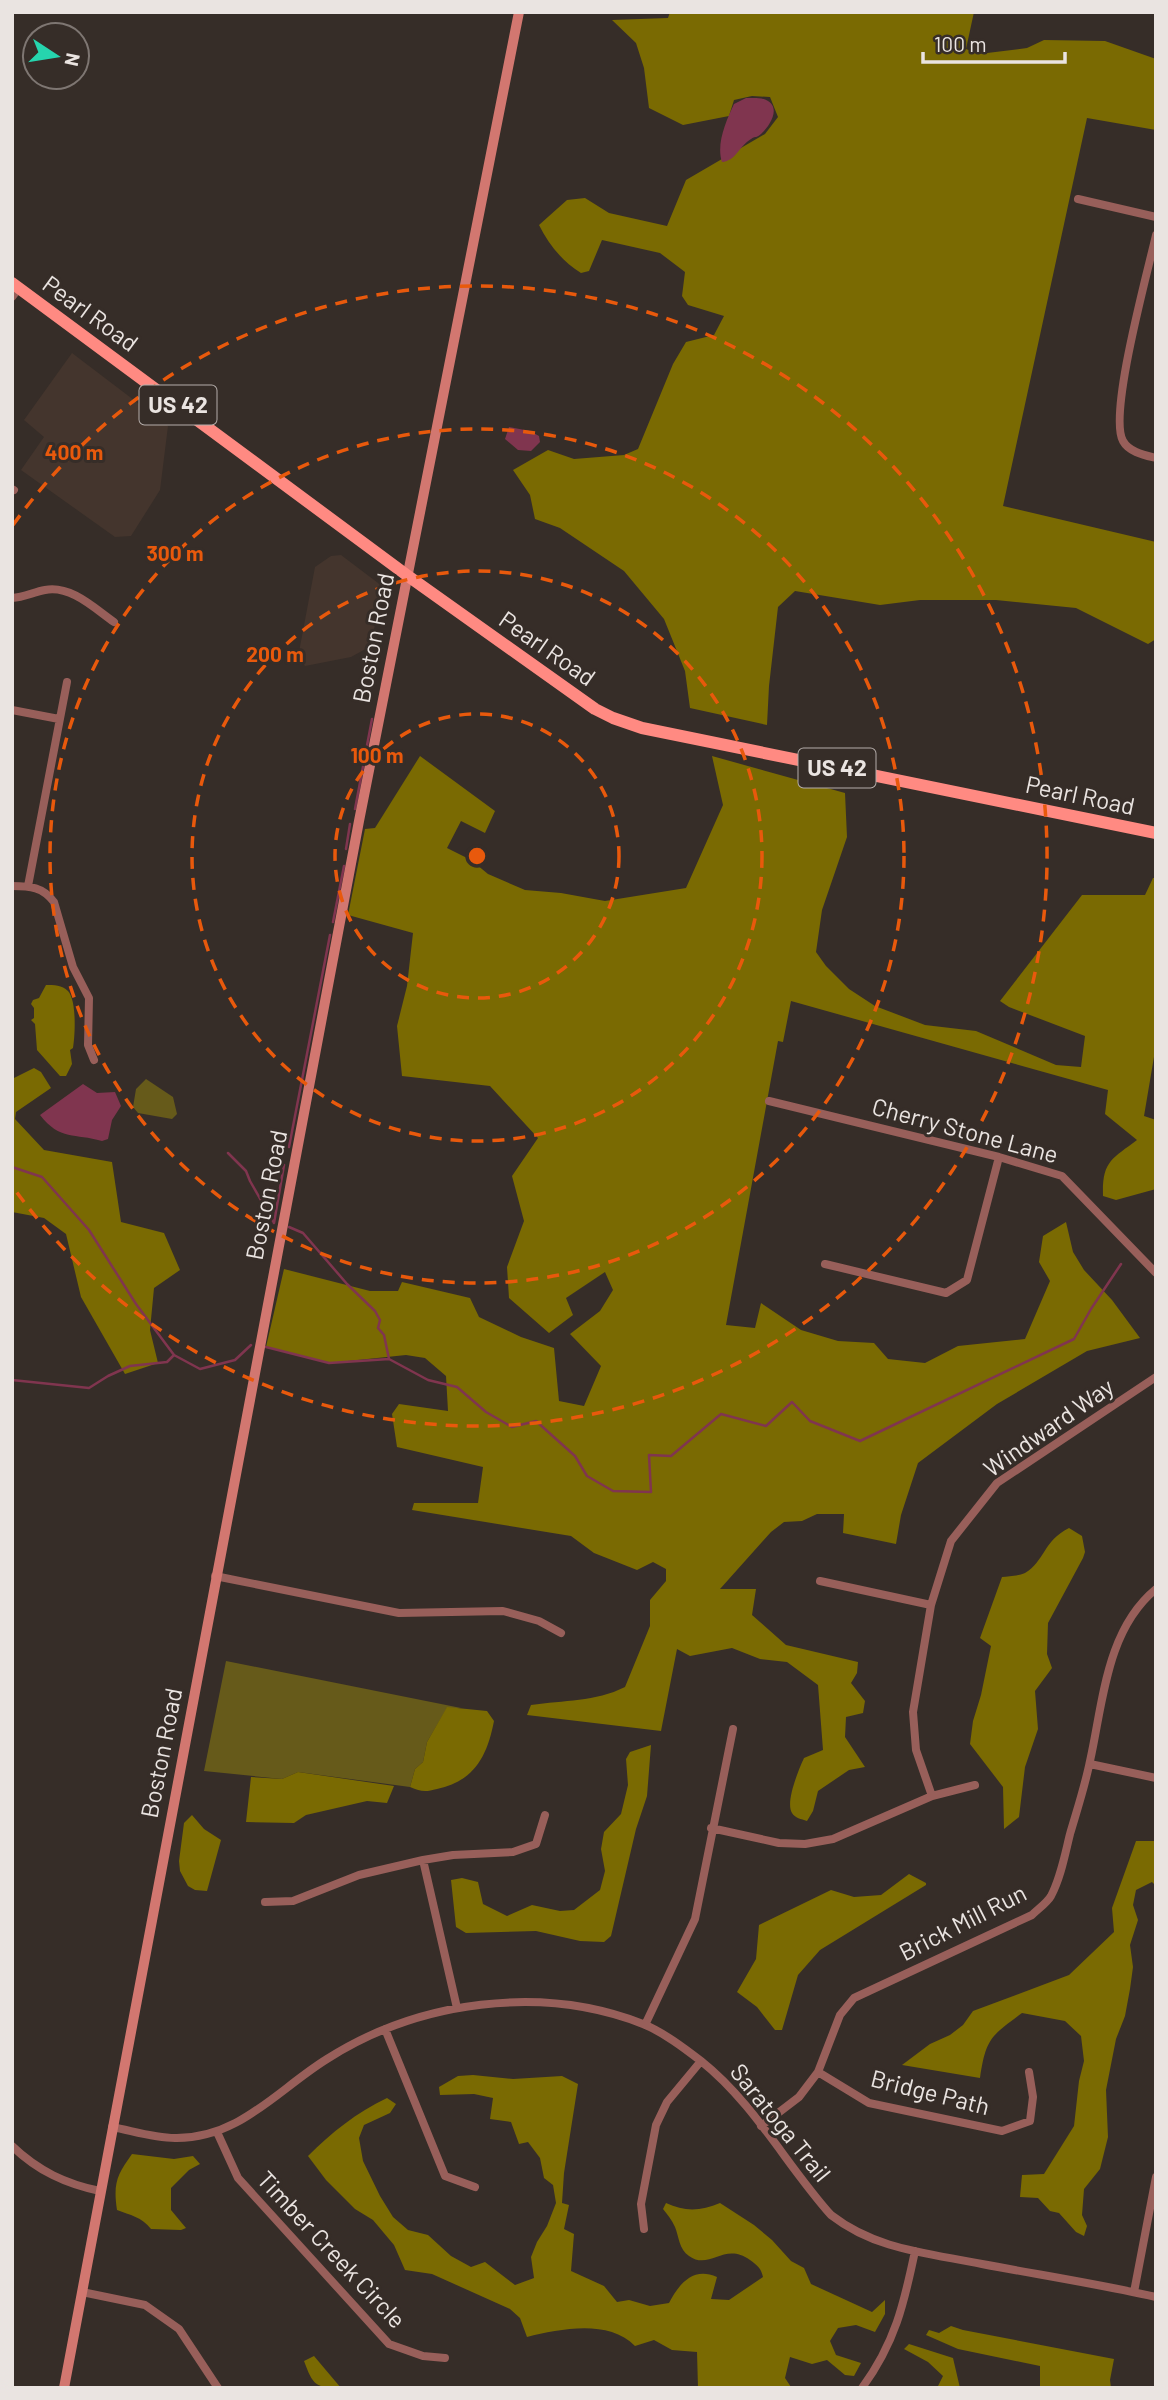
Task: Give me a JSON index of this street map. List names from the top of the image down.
{
  "streets": {
    "main road": ["Pearl Road", "US 42"],
    "street": [
      "Boston Road",
      "Cherry Stone Lane",
      "Windward Way",
      "Brick Mill Run",
      "Bridge Path",
      "Saratoga Trail",
      "Timber Creek Circle"
    ]
  },
  "crossings": [
    ["Pearl Road", "Boston Road"],
    ["Boston Road", "Saratoga Trail"],
    ["Brick Mill Run", "Bridge Path"],
    ["Brick Mill Run", "Saratoga Trail"],
    ["Saratoga Trail", "Timber Creek Circle"]
  ],
  "scale_bar": "100 m",
  "north": "right",
  "rings": [
    "400 m",
    "300 m",
    "200 m",
    "100 m"
  ]
}
